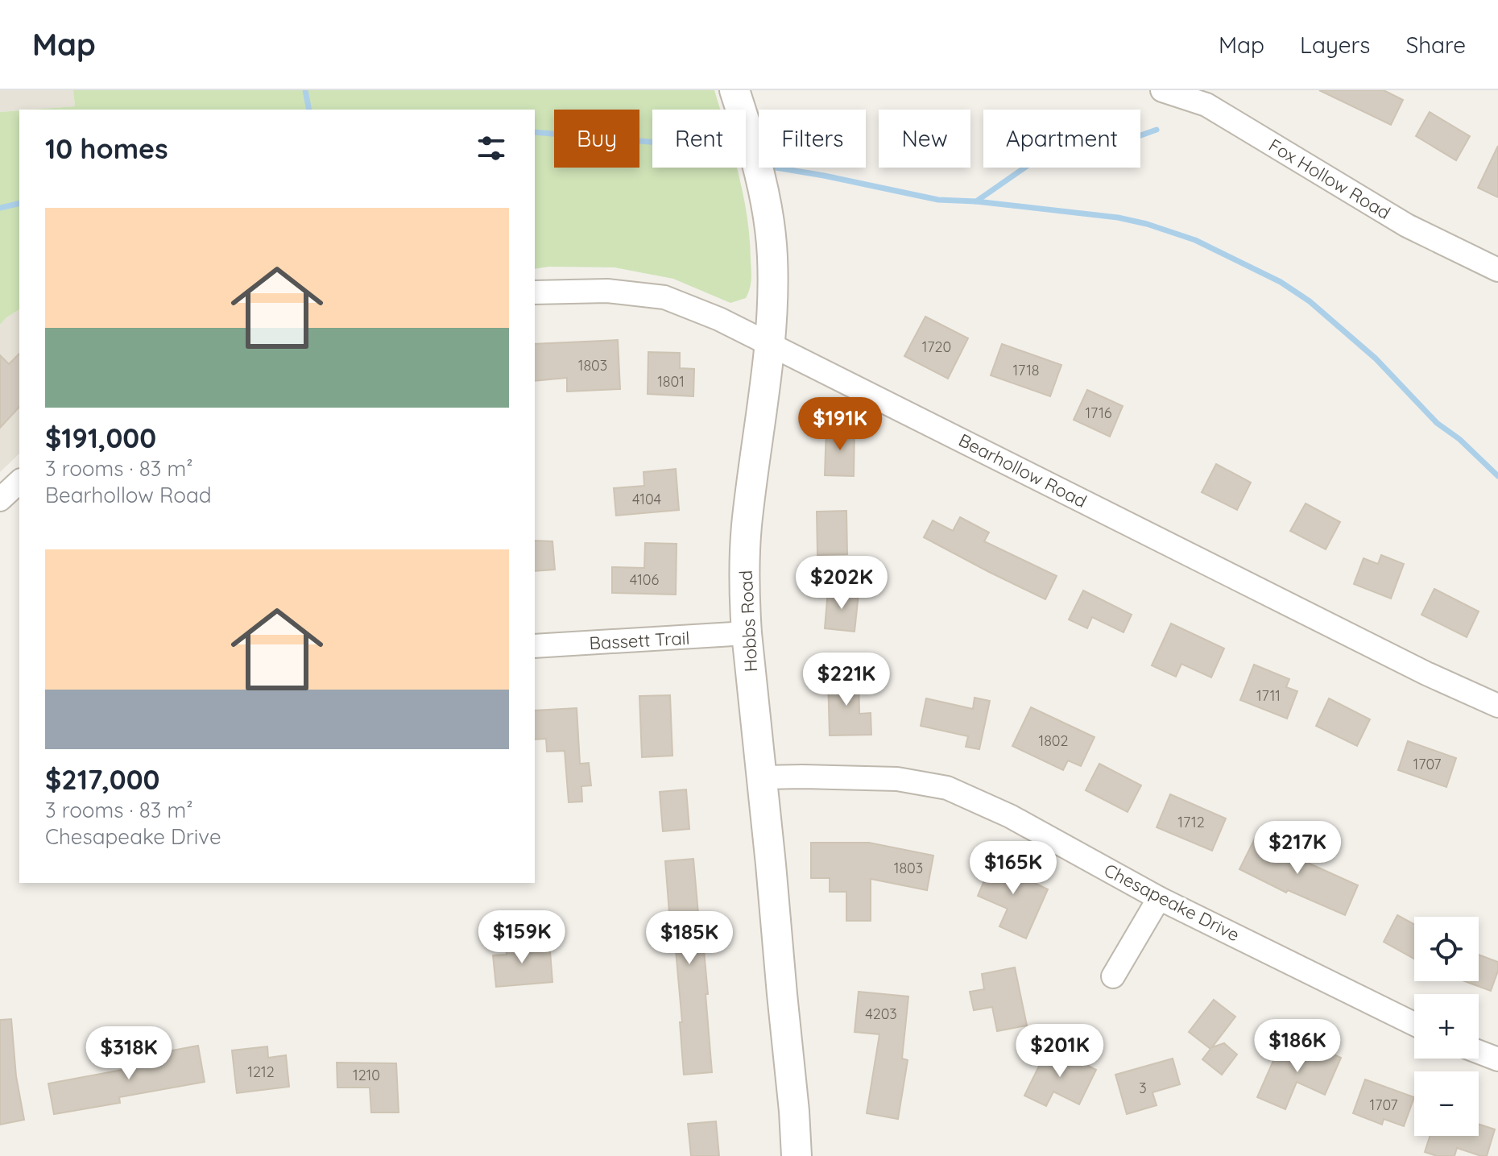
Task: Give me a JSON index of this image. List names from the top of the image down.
{
  "streets": {
    "street": [
      "Fox Hollow Road",
      "Bearhollow Road",
      "Hobbs Road",
      "Bassett Trail",
      "Chesapeake Drive"
    ]
  },
  "crossings": [
    ["Bearhollow Road", "Hobbs Road"],
    ["Hobbs Road", "Bassett Trail"],
    ["Hobbs Road", "Chesapeake Drive"]
  ],
  "house_numbers": [
    "1720",
    "1803",
    "1718",
    "1801",
    "1716",
    "4104",
    "4106",
    "1711",
    "1802",
    "1707",
    "1712",
    "1803",
    "4203",
    "1212",
    "1210",
    "3",
    "1707"
  ],
  "page": {
    "header": "Map",
    "nav": ["Map", "Layers", "Share"],
    "chip": [
      "Buy",
      "Rent",
      "Filters",
      "New",
      "Apartment"
    ],
    "heading": "10 homes",
    "list": [
      {
        "name": "$191,000",
        "note": "3 rooms · 83 m² · Bearhollow Road"
      },
      {
        "name": "$217,000",
        "note": "3 rooms · 83 m² · Chesapeake Drive"
      }
    ],
    "price": [
      "$191K",
      "$202K",
      "$221K",
      "$217K",
      "$165K",
      "$159K",
      "$185K",
      "$186K",
      "$201K",
      "$318K"
    ],
    "map_buttons": ["+", "−"]
  }
}
